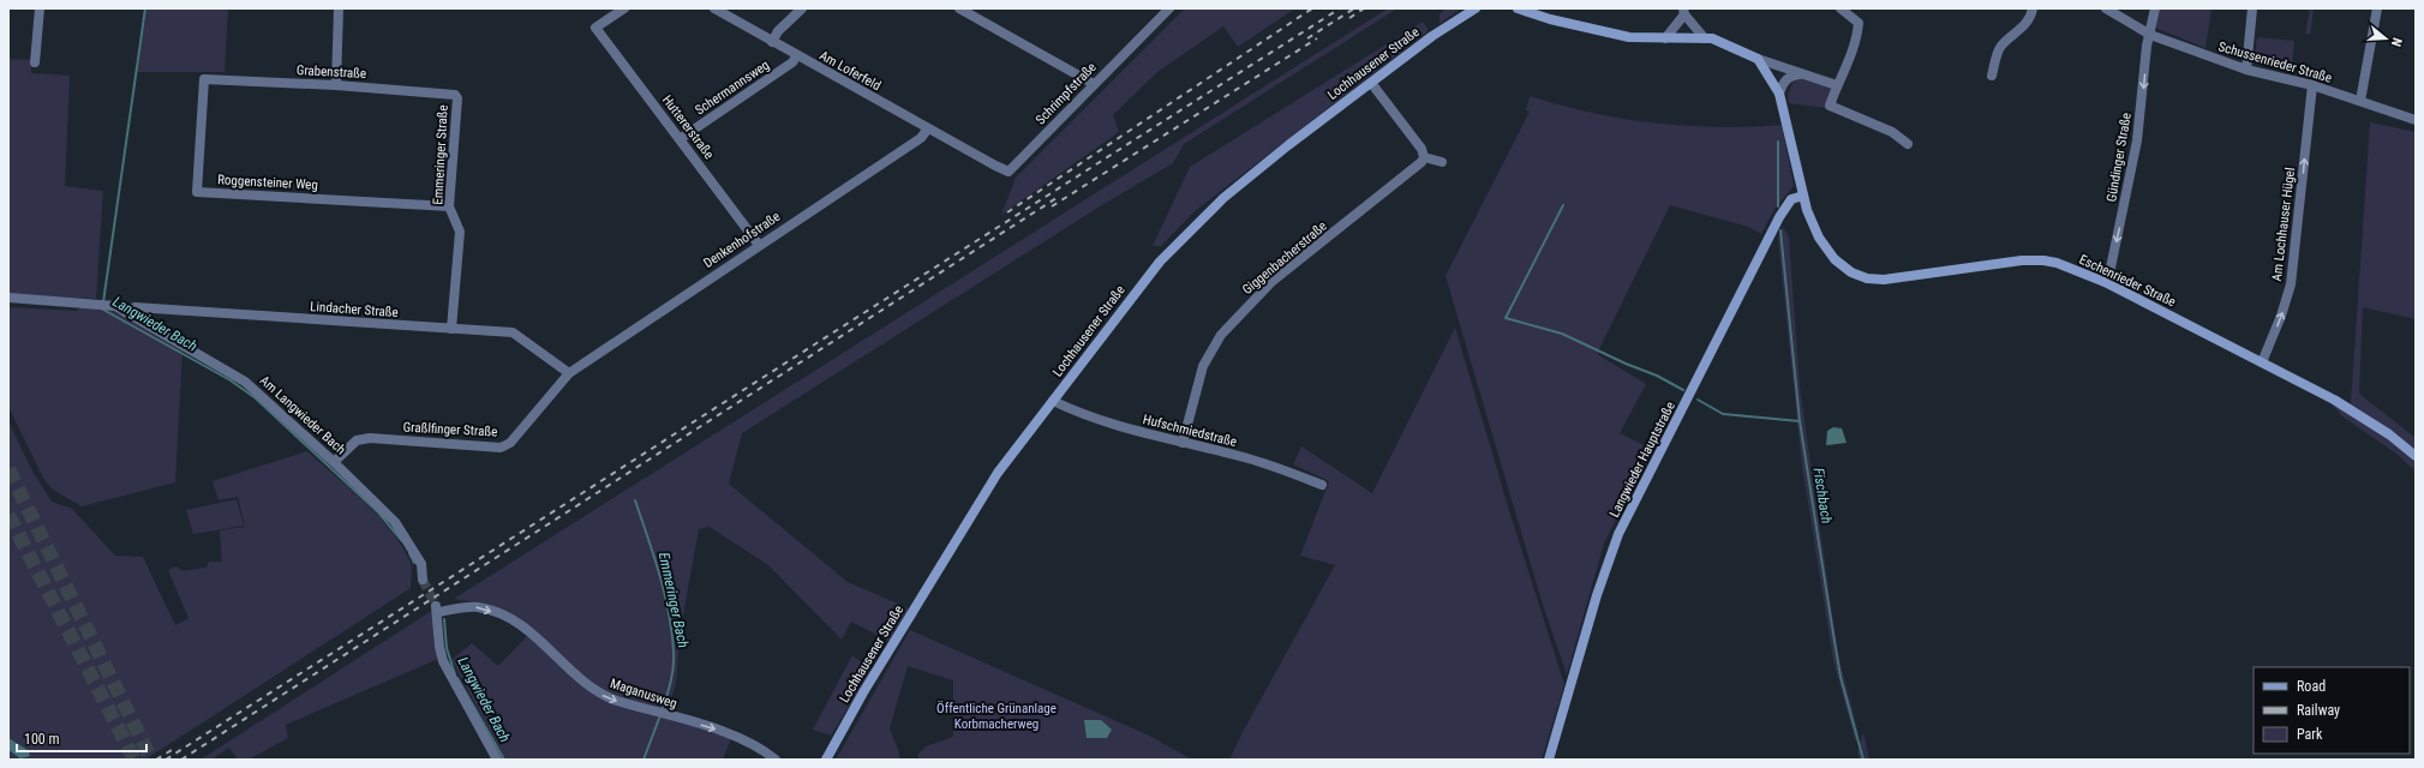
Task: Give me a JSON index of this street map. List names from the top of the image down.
{
  "streets": {
    "street": [
      "Schussenrieder Straße",
      "Lochhausener Straße",
      "Am Loferfeld",
      "Grabenstraße",
      "Schermannsweg",
      "Schrimpfstraße",
      "Huttererstraße",
      "Emmeringer Straße",
      "Gündinger Straße",
      "Roggensteiner Weg",
      "Am Lochhauser Hügel",
      "Denkenhofstraße",
      "Giggenbacherstraße",
      "Eschenrieder Straße",
      "Lindacher Straße",
      "Am Langwieder Bach",
      "Graßlfinger Straße",
      "Hufschmiedstraße",
      "Langwieder Hauptstraße",
      "Maganusweg"
    ]
  },
  "crossings": [
    ["Schussenrieder Straße", "Gündinger Straße"],
    ["Schussenrieder Straße", "Am Lochhauser Hügel"],
    ["Lochhausener Straße", "Hufschmiedstraße"],
    ["Am Loferfeld", "Schermannsweg"],
    ["Am Loferfeld", "Schrimpfstraße"],
    ["Am Loferfeld", "Denkenhofstraße"],
    ["Grabenstraße", "Emmeringer Straße"],
    ["Grabenstraße", "Roggensteiner Weg"],
    ["Schermannsweg", "Huttererstraße"],
    ["Huttererstraße", "Denkenhofstraße"],
    ["Emmeringer Straße", "Roggensteiner Weg"],
    ["Emmeringer Straße", "Lindacher Straße"],
    ["Gündinger Straße", "Eschenrieder Straße"],
    ["Am Lochhauser Hügel", "Eschenrieder Straße"],
    ["Denkenhofstraße", "Lindacher Straße"],
    ["Denkenhofstraße", "Graßlfinger Straße"],
    ["Giggenbacherstraße", "Hufschmiedstraße"],
    ["Eschenrieder Straße", "Langwieder Hauptstraße"],
    ["Lindacher Straße", "Am Langwieder Bach"],
    ["Lindacher Straße", "Graßlfinger Straße"],
    ["Am Langwieder Bach", "Graßlfinger Straße"]
  ],
  "one_way": ["Gündinger Straße", "Am Lochhauser Hügel"],
  "water": ["Langwieder Bach", "Fischbach", "Emmeringer Bach"],
  "parks": ["Öffentliche Grünanlage Korbmacherweg"],
  "legend": ["Road", "Railway", "Park"],
  "scale_bar": "100 m",
  "north": "right"
}
